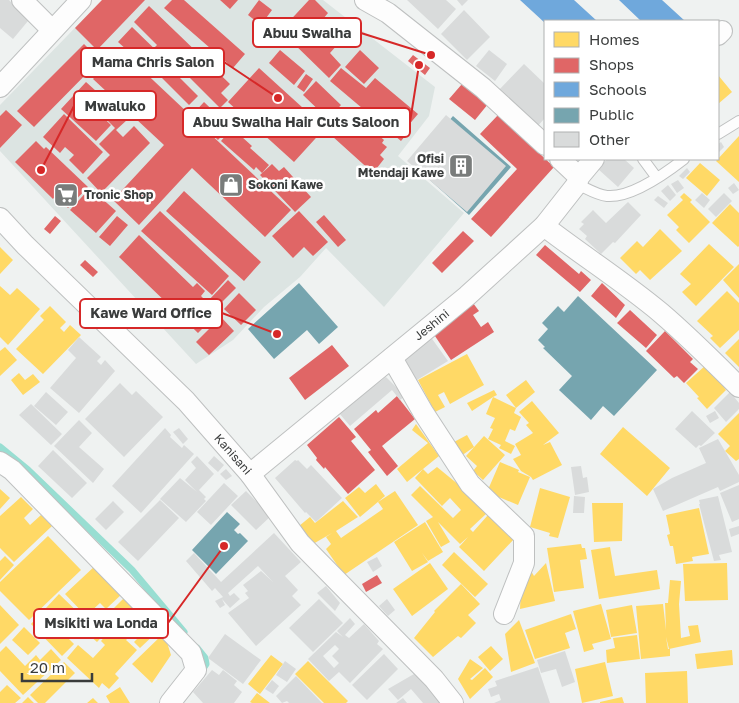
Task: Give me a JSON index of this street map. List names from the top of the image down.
{
  "streets": {
    "street": ["Jeshini", "Kanisani"]
  },
  "crossings": [
    ["Jeshini", "Kanisani"]
  ],
  "places": {
    "other": [
      "Abuu Swalha",
      "Abuu Swalha Hair Cuts Saloon",
      "Mama Chris Salon",
      "Mwaluko",
      "Kawe Ward Office",
      "Msikiti wa Londa"
    ],
    "building": ["Ofisi Mtendaji Kawe"],
    "shop": ["Sokoni Kawe"],
    "supermarket": ["Tronic Shop"]
  },
  "legend": [
    "Homes",
    "Shops",
    "Schools",
    "Public",
    "Other"
  ],
  "scale_bar": "20 m"
}
